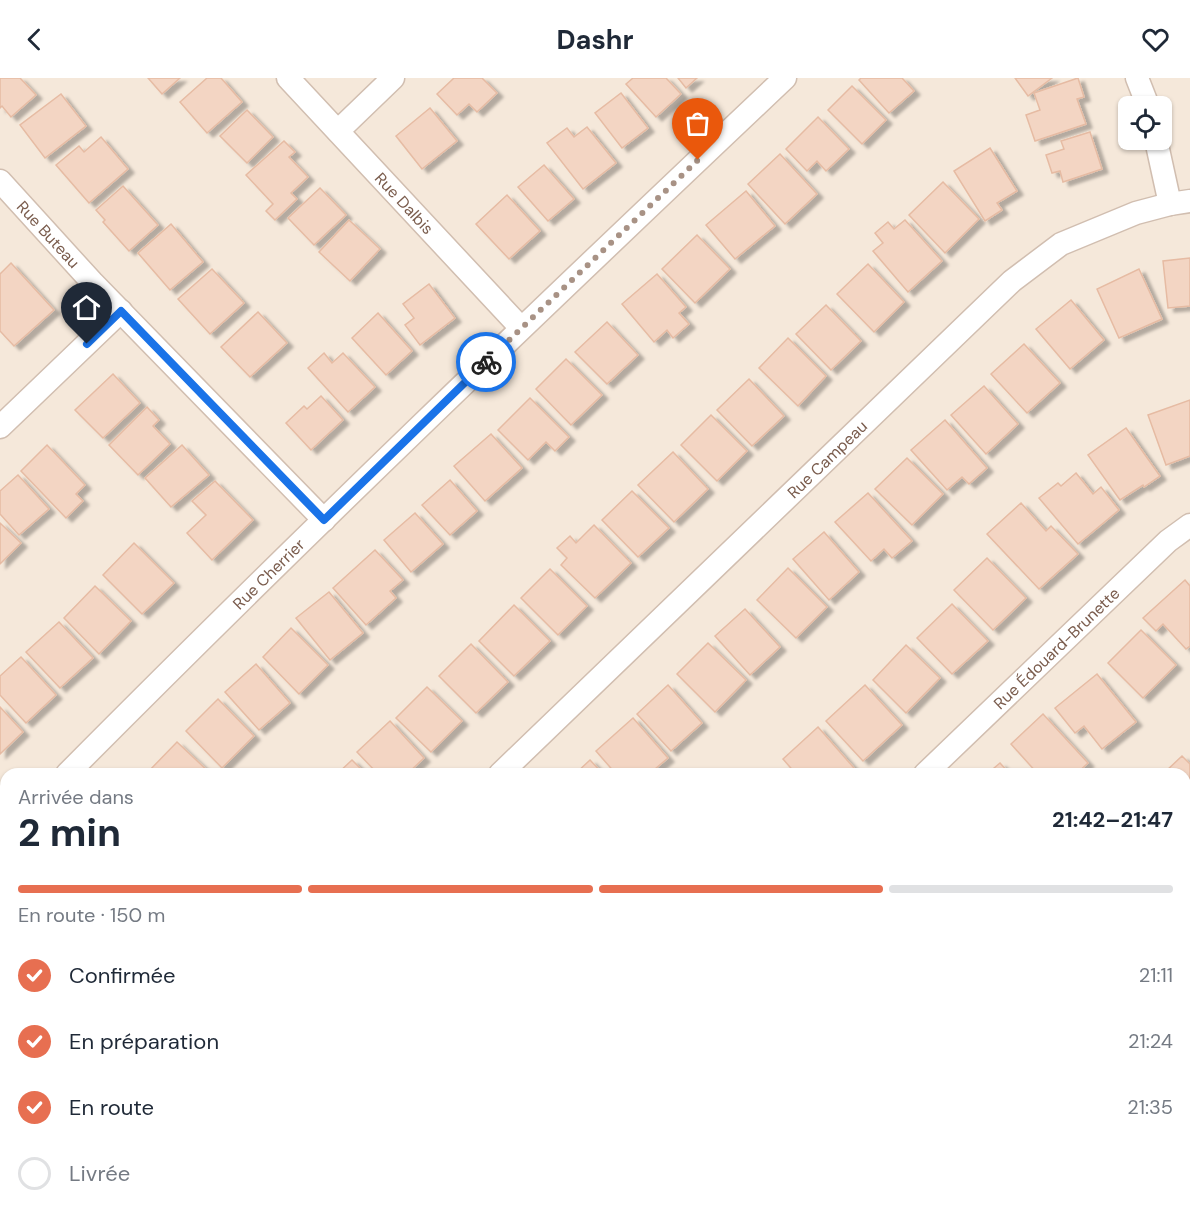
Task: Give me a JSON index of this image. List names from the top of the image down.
{
  "streets": {
    "street": [
      "Rue Dalbis",
      "Rue Buteau",
      "Rue Campeau",
      "Rue Cherrier",
      "Rue Édouard-Brunette"
    ]
  },
  "crossings": [
    ["Rue Dalbis", "Rue Cherrier"],
    ["Rue Buteau", "Rue Cherrier"]
  ],
  "page": {
    "header": "Dashr",
    "heading": ["2 min", "Arrivée dans", "21:42–21:47"],
    "bar": "En route · 150 m",
    "list": [
      ["Confirmée", "21:11"],
      ["En préparation", "21:24"],
      ["En route", "21:35"],
      "Livrée"
    ]
  }
}
